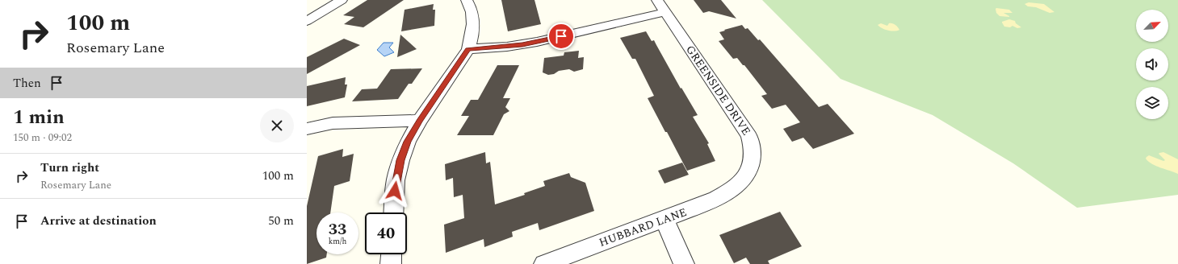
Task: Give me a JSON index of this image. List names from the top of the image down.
{
  "streets": {
    "street": ["GREENSIDE DRIVE", "HUBBARD LANE"]
  },
  "crossings": [
    ["GREENSIDE DRIVE", "HUBBARD LANE"]
  ],
  "north": "top right",
  "page": {
    "turn": ["100 m", "Rosemary Lane"],
    "then": "Then",
    "heading": ["1 min", "150 m · 09:02"],
    "list": [
      {
        "name": "Turn right",
        "note": "Rosemary Lane",
        "value": "100 m"
      },
      {
        "name": "Arrive at destination",
        "value": "50 m"
      }
    ],
    "speed": "33 km/h",
    "limit": "40"
  }
}
